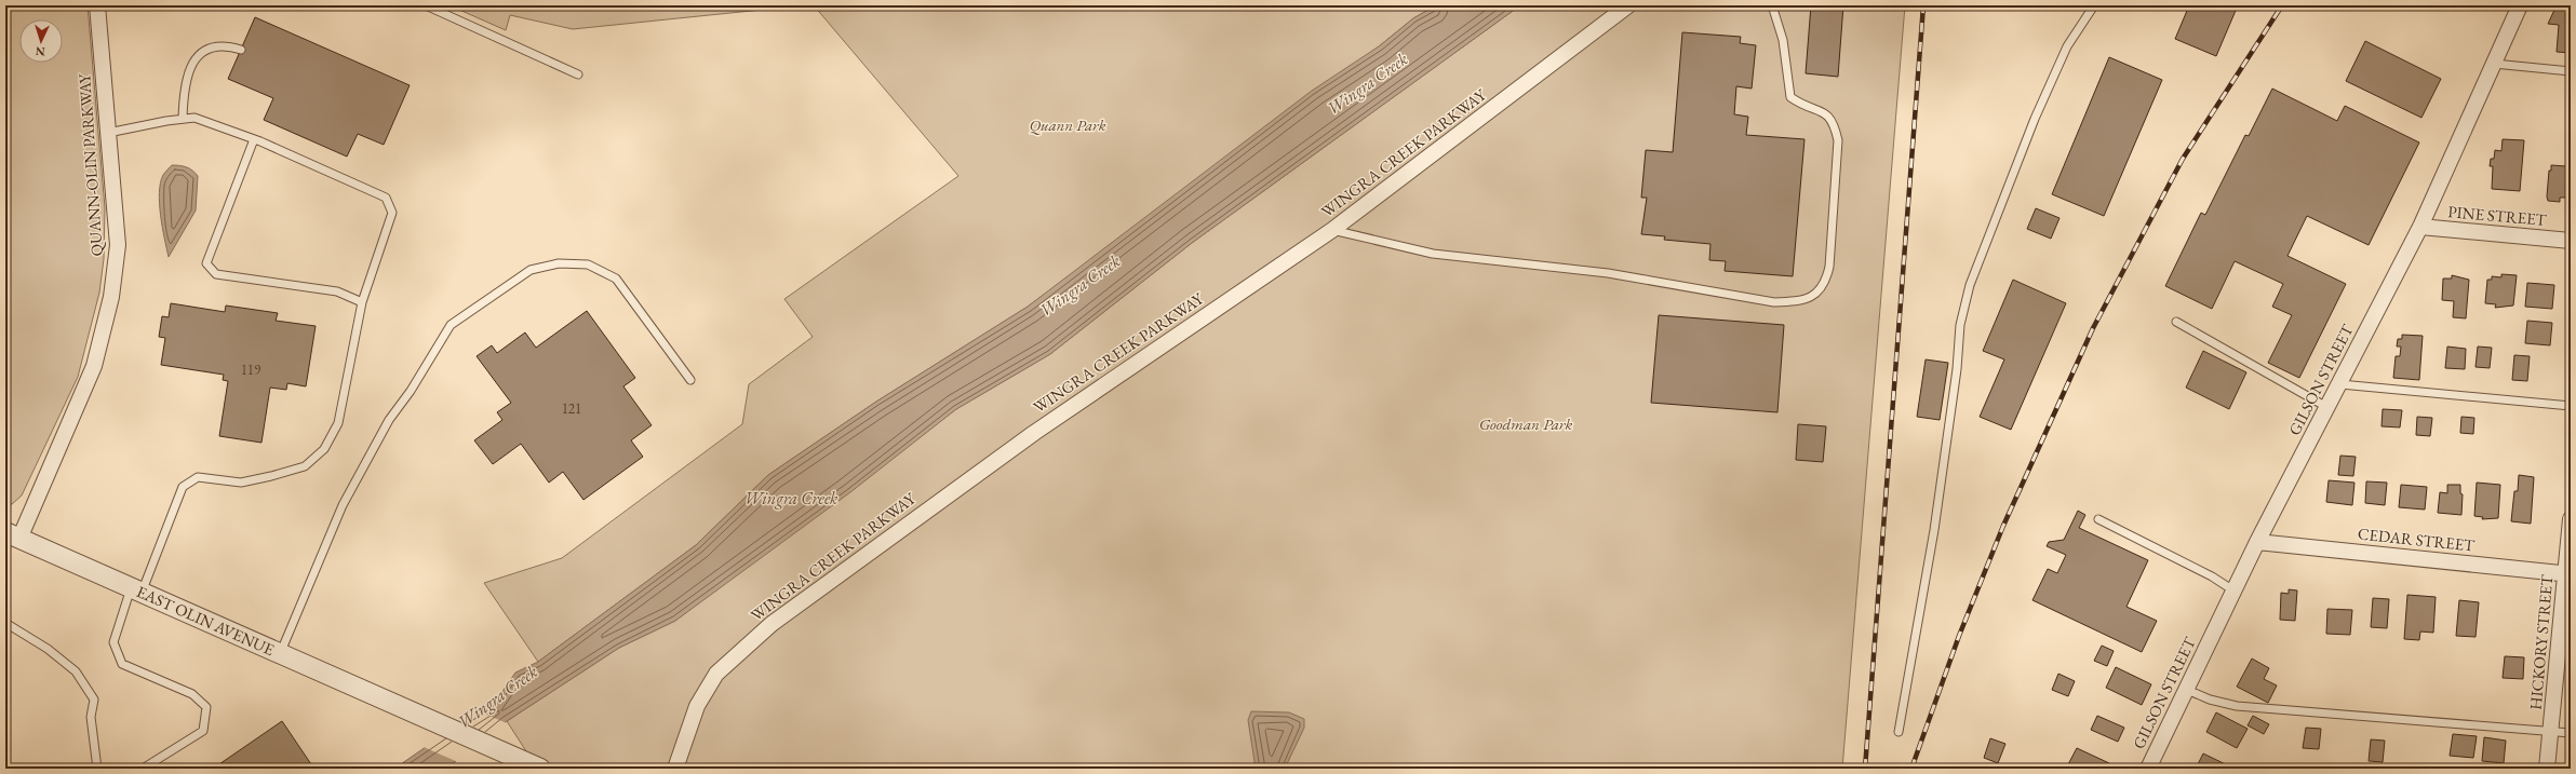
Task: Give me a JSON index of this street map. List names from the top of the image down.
{
  "streets": {
    "street": [
      "WINGRA CREEK PARKWAY",
      "QUANN-OLIN PARKWAY",
      "PINE STREET",
      "GILSON STREET",
      "CEDAR STREET",
      "EAST OLIN AVENUE",
      "HICKORY STREET"
    ]
  },
  "crossings": [
    ["QUANN-OLIN PARKWAY", "EAST OLIN AVENUE"],
    ["PINE STREET", "GILSON STREET"],
    ["GILSON STREET", "CEDAR STREET"],
    ["CEDAR STREET", "HICKORY STREET"]
  ],
  "water": ["Wingra Creek"],
  "parks": ["Quann Park", "Goodman Park"],
  "house_numbers": ["119", "121"],
  "north": "bottom"
}
